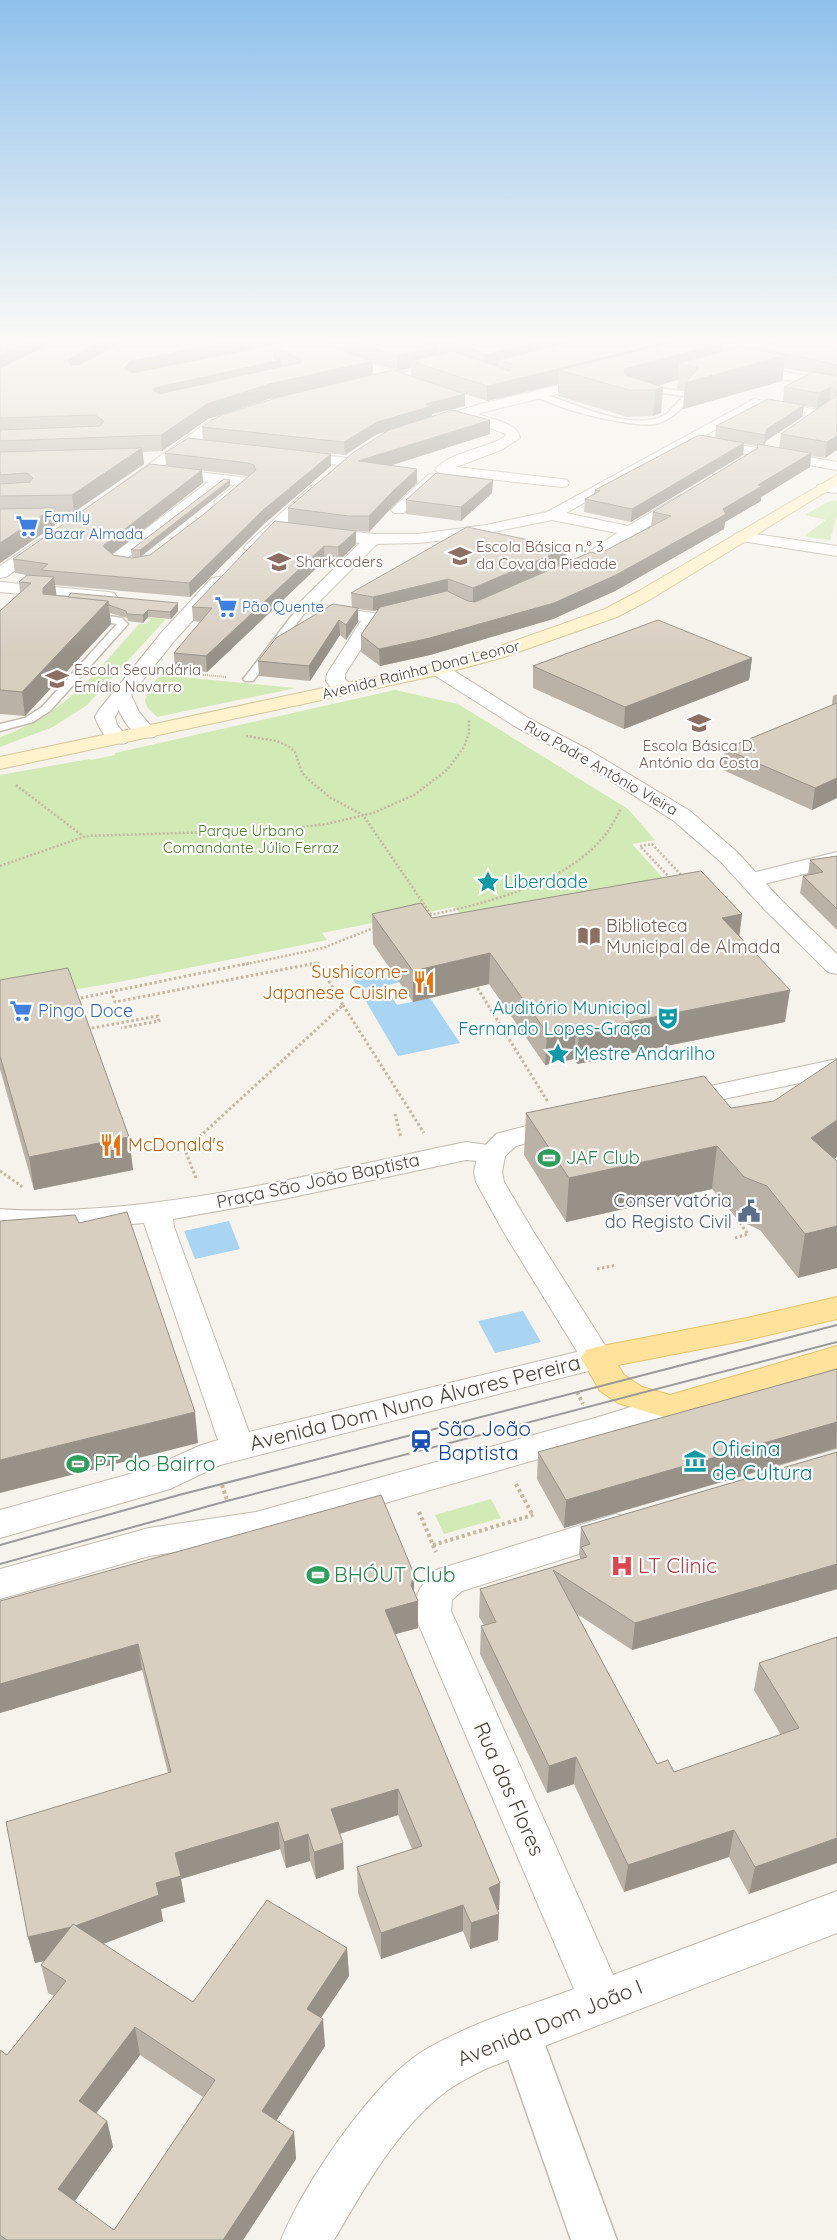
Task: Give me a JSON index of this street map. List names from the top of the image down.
{
  "streets": {
    "main road": ["Avenida Rainha Dona Leonor", "Avenida Dom Nuno Álvares Pereira"],
    "street": [
      "Rua Padre António Vieira",
      "Praça São João Baptista",
      "Rua das Flores",
      "Avenida Dom João I"
    ]
  },
  "crossings": [
    ["Avenida Rainha Dona Leonor", "Rua Padre António Vieira"],
    ["Rua das Flores", "Avenida Dom João I"]
  ],
  "parks": ["Parque Urbano Comandante Júlio Ferraz"],
  "places": {
    "supermarket": ["Family Bazar Almada", "Pão Quente", "Pingo Doce"],
    "school or university": [
      "Escola Básica n.º 3 da Cova da Piedade",
      "Sharkcoders",
      "Escola Secundária Emídio Navarro",
      "Escola Básica D. António da Costa"
    ],
    "place": ["Liberdade", "Mestre Andarilho"],
    "library": ["Biblioteca Municipal de Almada"],
    "restaurant": ["Sushicome- Japanese Cuisine", "McDonald's"],
    "theatre": ["Auditório Municipal Fernando Lopes-Graça"],
    "sports": ["JAF Club", "PT do Bairro", "BHÓUT Club"],
    "public building": ["Conservatória do Registo Civil"],
    "station": ["São João Baptista"],
    "museum": ["Oficina de Cultura"],
    "hospital": ["LT Clinic"]
  }
}
